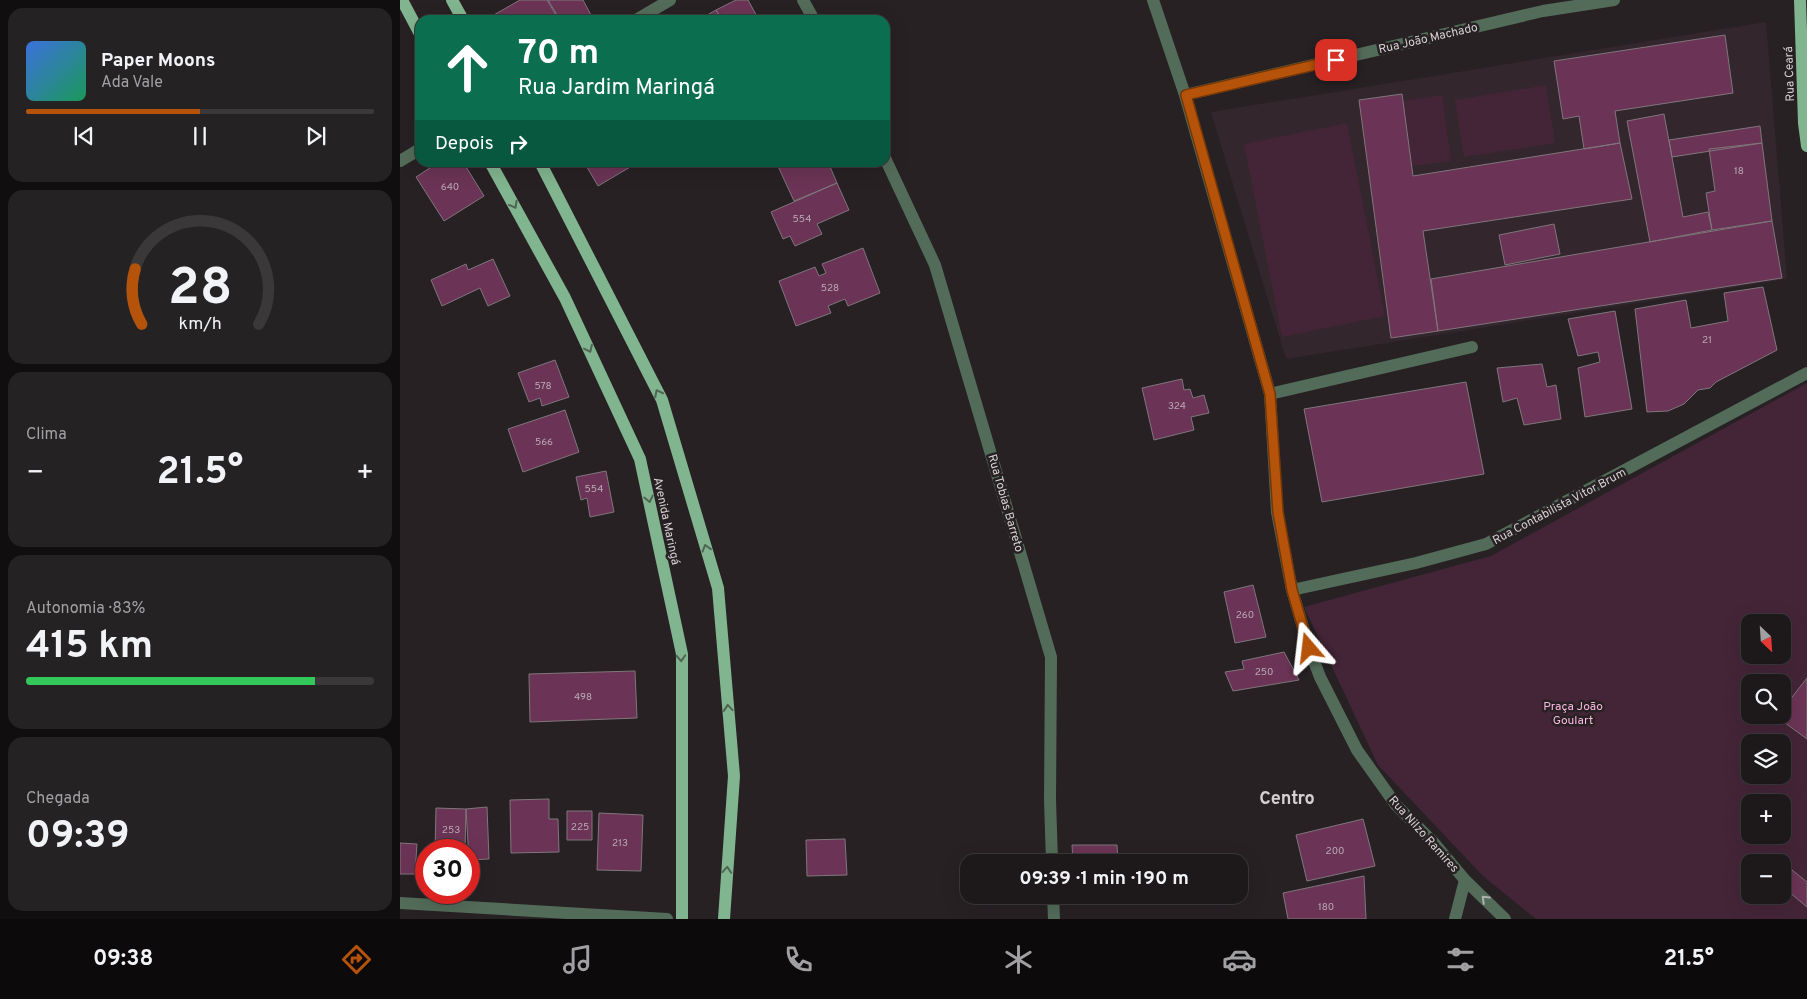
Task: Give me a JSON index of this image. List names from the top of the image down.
{
  "streets": {
    "main road": ["Rua Ceará", "Avenida Maringá"],
    "street": [
      "Rua João Machado",
      "Rua Tobias Barreto",
      "Rua Contabilista Vitor Brum",
      "Rua Nilzo Ramires"
    ]
  },
  "crossings": [
    ["Rua João Machado", "Rua Nilzo Ramires"],
    ["Rua Contabilista Vitor Brum", "Rua Nilzo Ramires"]
  ],
  "districts": ["Centro"],
  "parks": ["Praça João Goulart"],
  "house_numbers": [
    "18",
    "640",
    "554",
    "528",
    "21",
    "578",
    "324",
    "566",
    "554",
    "260",
    "250",
    "498",
    "225",
    "253",
    "213",
    "200",
    "180"
  ],
  "north": "bottom right",
  "page": {
    "turn": ["70 m", "Rua Jardim Maringá"],
    "song": ["Paper Moons", "Ada Vale"],
    "then": "Depois",
    "tile": [
      "Clima",
      ["Autonomia · 83%", "415 km"],
      ["Chegada", "09:39"]
    ],
    "heat": ["−", "21.5°", "+"],
    "map_buttons": ["+", "−"],
    "limit": "30",
    "trip": "09:39 · 1 min · 190 m",
    "tabs": ["09:38", "21.5°"],
    "gauge": ["28", "km/h"]
  }
}
